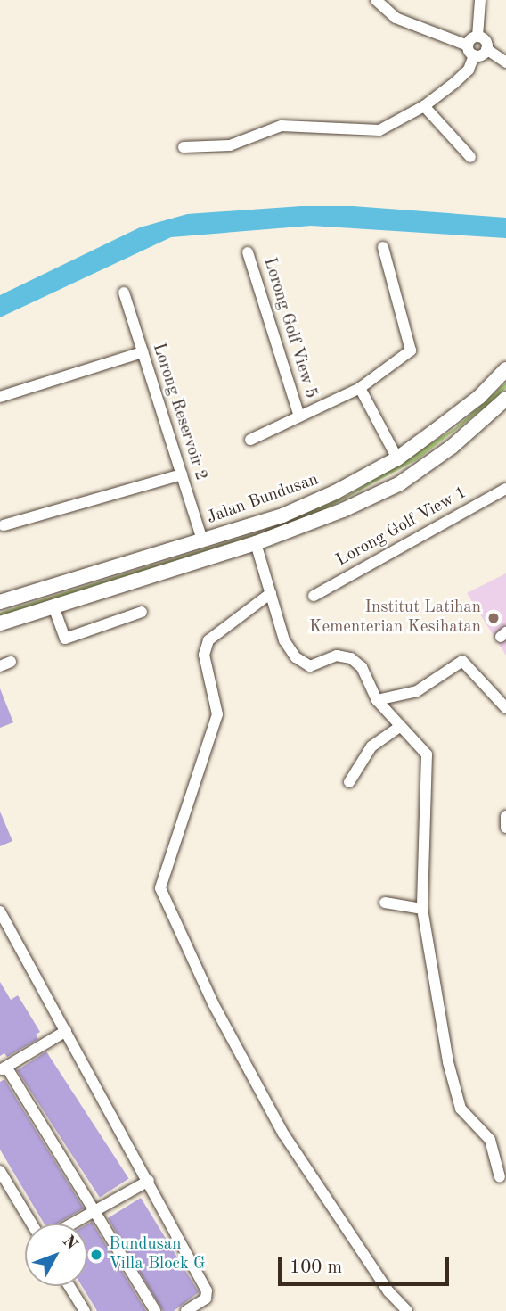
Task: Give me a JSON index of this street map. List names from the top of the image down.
{
  "streets": {
    "main road": ["Jalan Bundusan"],
    "street": ["Lorong Golf View 5", "Lorong Reservoir 2", "Lorong Golf View 1"]
  },
  "crossings": [
    ["Lorong Reservoir 2", "Jalan Bundusan"]
  ],
  "places": ["Institut Latihan Kementerian Kesihatan", "Bundusan Villa Block G"],
  "scale_bar": "100 m",
  "north": "top right"
}
